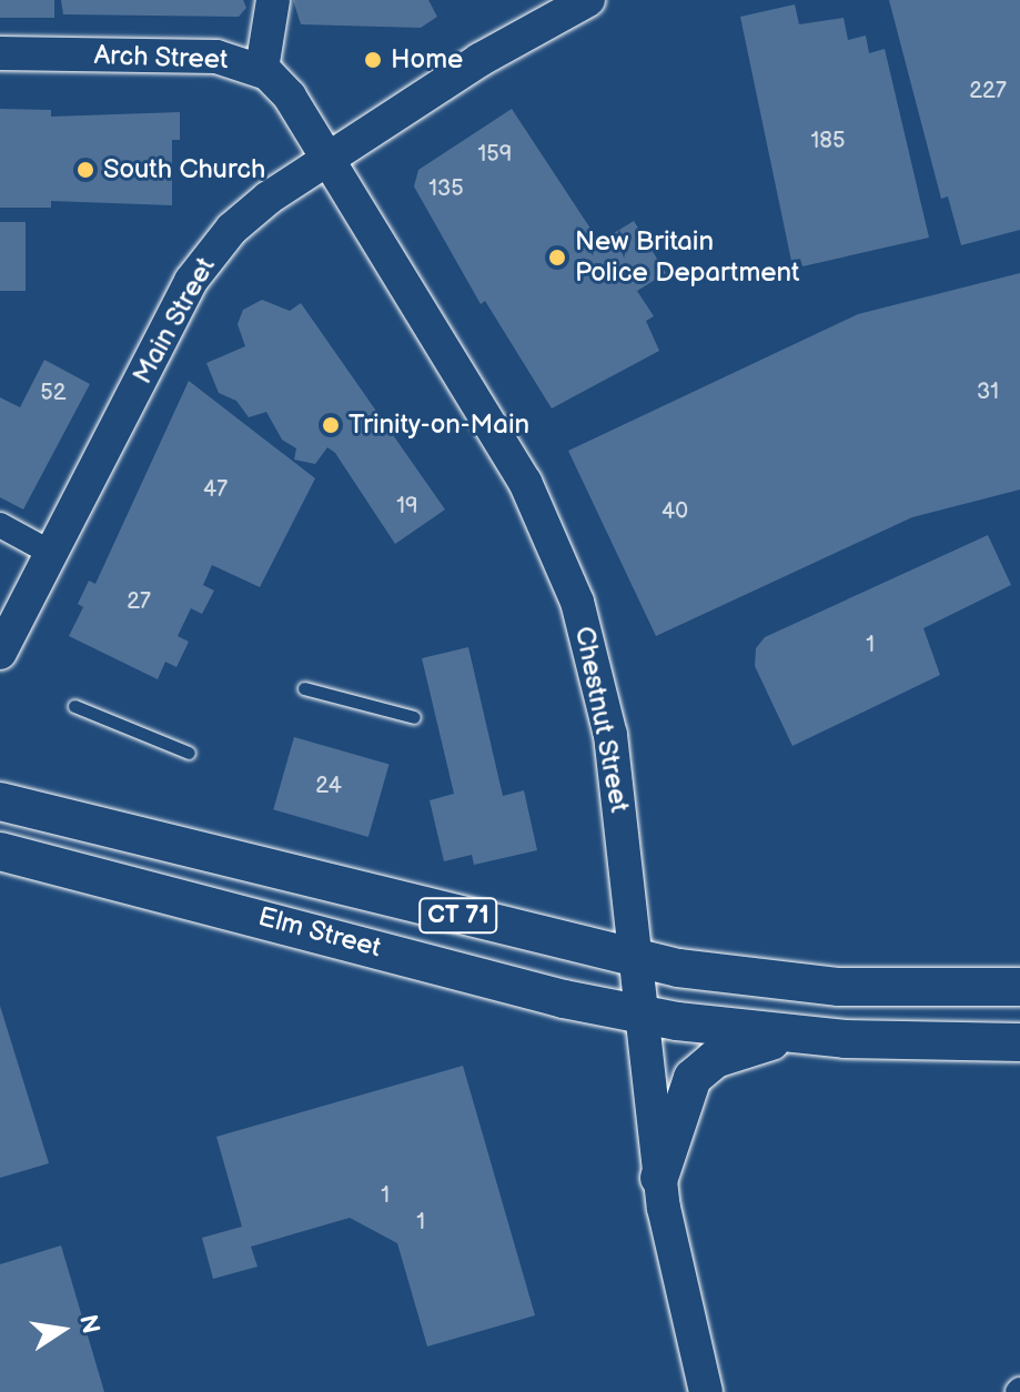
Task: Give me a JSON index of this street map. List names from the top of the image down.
{
  "streets": {
    "main road": ["CT 71", "Elm Street"],
    "street": ["Arch Street", "Main Street", "Chestnut Street"]
  },
  "crossings": [
    ["Arch Street", "Main Street"],
    ["Arch Street", "Chestnut Street"],
    ["Main Street", "Chestnut Street"],
    ["Chestnut Street", "CT 71"],
    ["Chestnut Street", "Elm Street"],
    ["CT 71", "Elm Street"]
  ],
  "places": [
    "Home",
    "South Church",
    "New Britain Police Department",
    "Trinity-on-Main"
  ],
  "house_numbers": [
    "227",
    "185",
    "159",
    "135",
    "31",
    "52",
    "47",
    "19",
    "40",
    "27",
    "1",
    "24",
    "1",
    "1"
  ],
  "north": "right"
}
